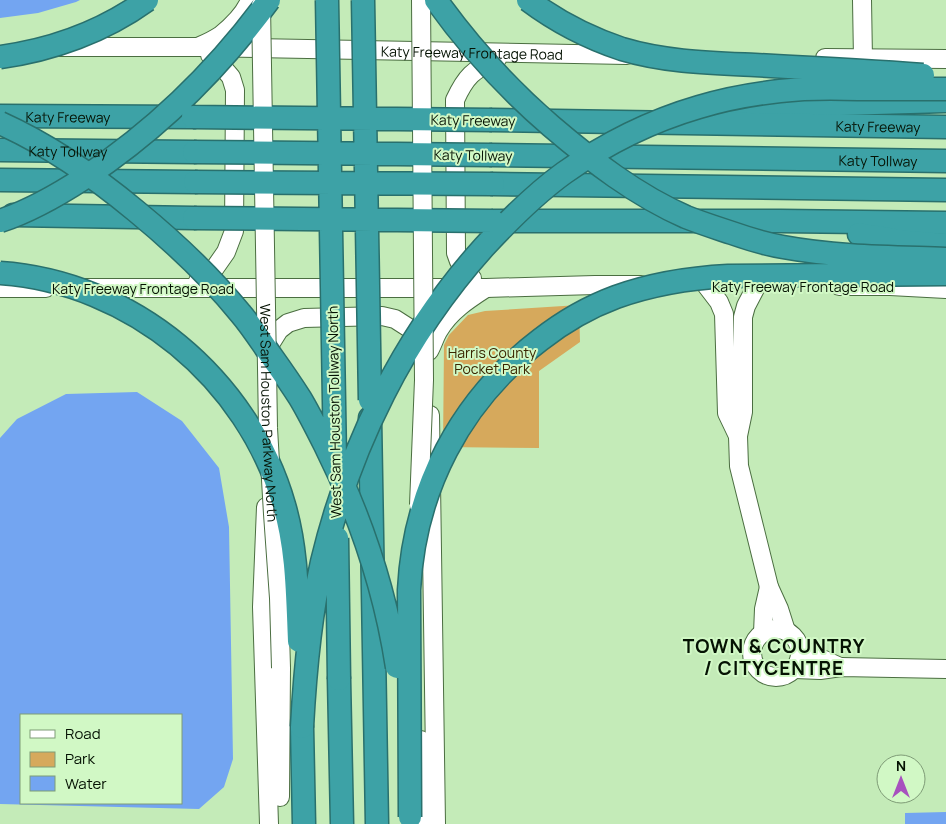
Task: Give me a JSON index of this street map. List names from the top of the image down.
{
  "streets": {
    "highway": ["Katy Freeway", "Katy Tollway", "West Sam Houston Tollway North"],
    "main road": ["Katy Freeway Frontage Road", "West Sam Houston Parkway North"]
  },
  "districts": ["TOWN & COUNTRY / CITYCENTRE"],
  "parks": ["Harris County Pocket Park"],
  "legend": ["Road", "Park", "Water"],
  "north": "top"
}
